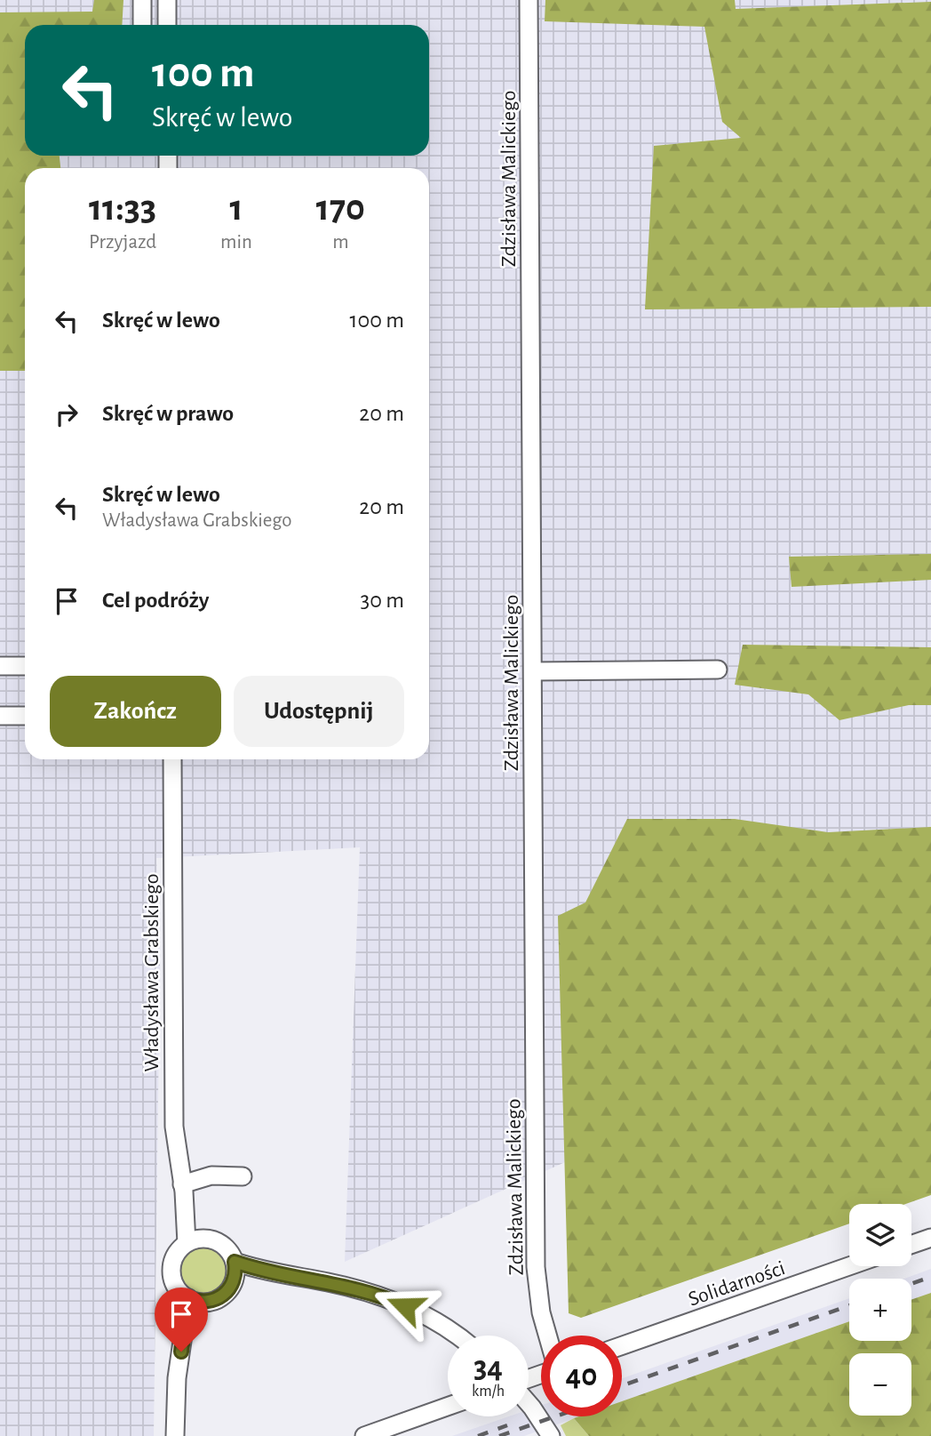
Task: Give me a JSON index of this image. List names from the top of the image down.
{
  "streets": {
    "street": ["Zdzisława Malickiego", "Władysława Grabskiego", "Solidarności"]
  },
  "page": {
    "turn": ["100 m", "Skręć w lewo"],
    "eta": [
      "11:33",
      "Przyjazd",
      "1",
      "min",
      "170",
      "m"
    ],
    "list": [
      {
        "name": "Skręć w lewo",
        "value": "100 m"
      },
      {
        "name": "Skręć w prawo",
        "value": "20 m"
      },
      {
        "name": "Skręć w lewo",
        "note": "Władysława Grabskiego",
        "value": "20 m"
      },
      {
        "name": "Cel podróży",
        "value": "30 m"
      }
    ],
    "buttons": ["Zakończ", "Udostępnij"],
    "map_buttons": ["+", "−"],
    "speed": "34 km/h",
    "limit": "40"
  }
}
